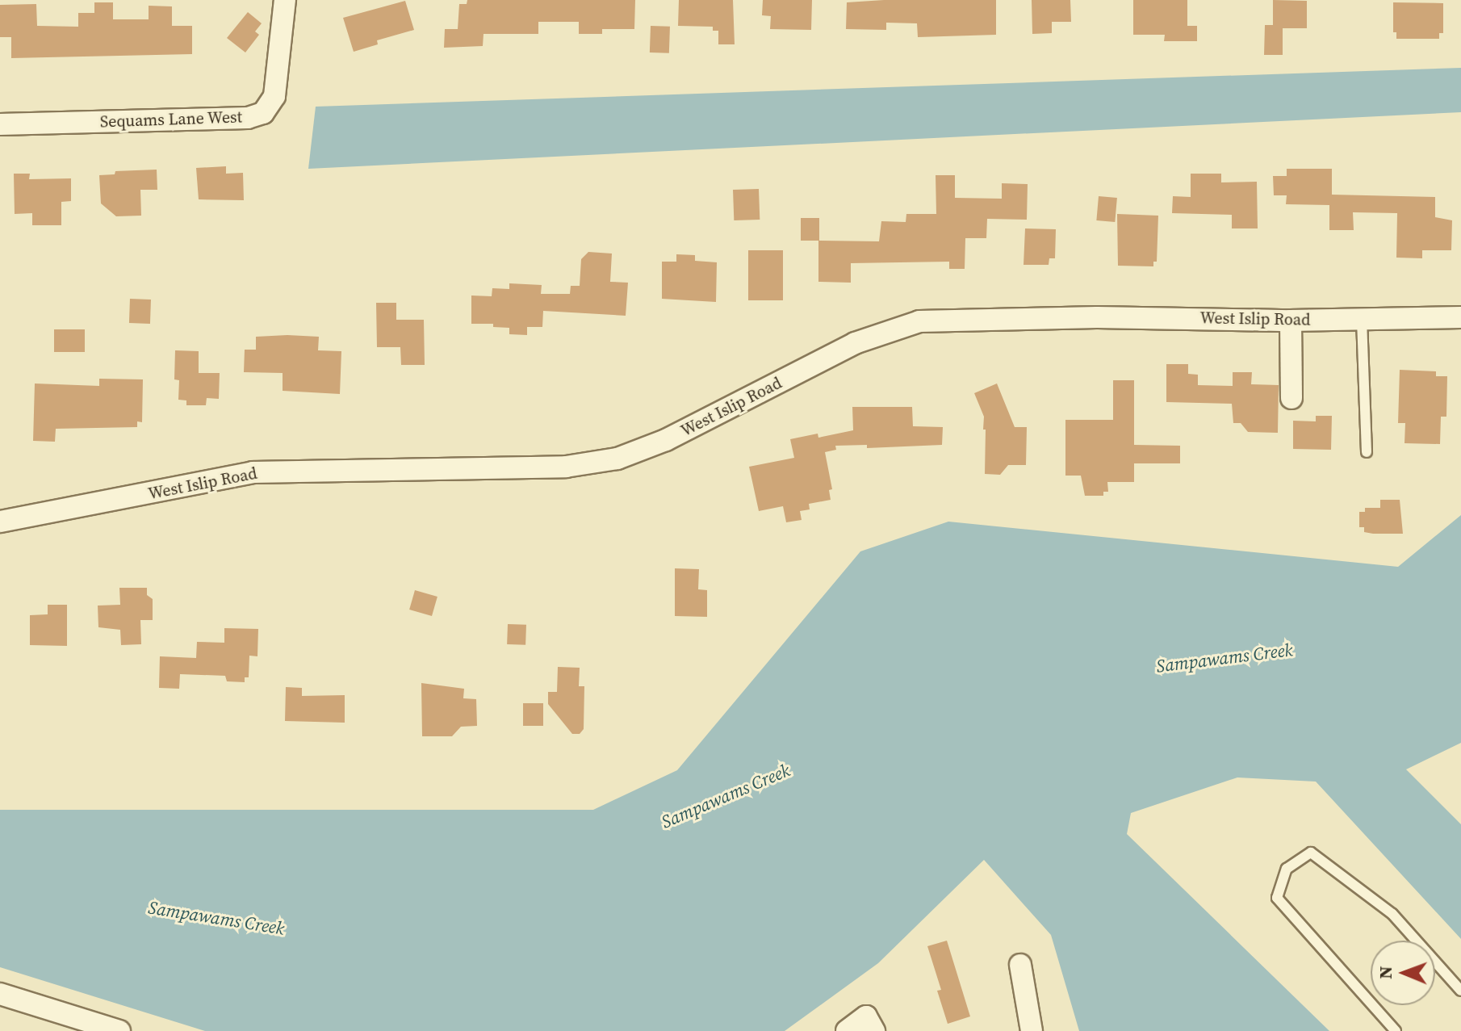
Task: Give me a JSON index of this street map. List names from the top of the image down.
{
  "streets": {
    "street": ["Sequams Lane West", "West Islip Road"]
  },
  "water": ["Sampawams Creek"],
  "north": "left"
}
